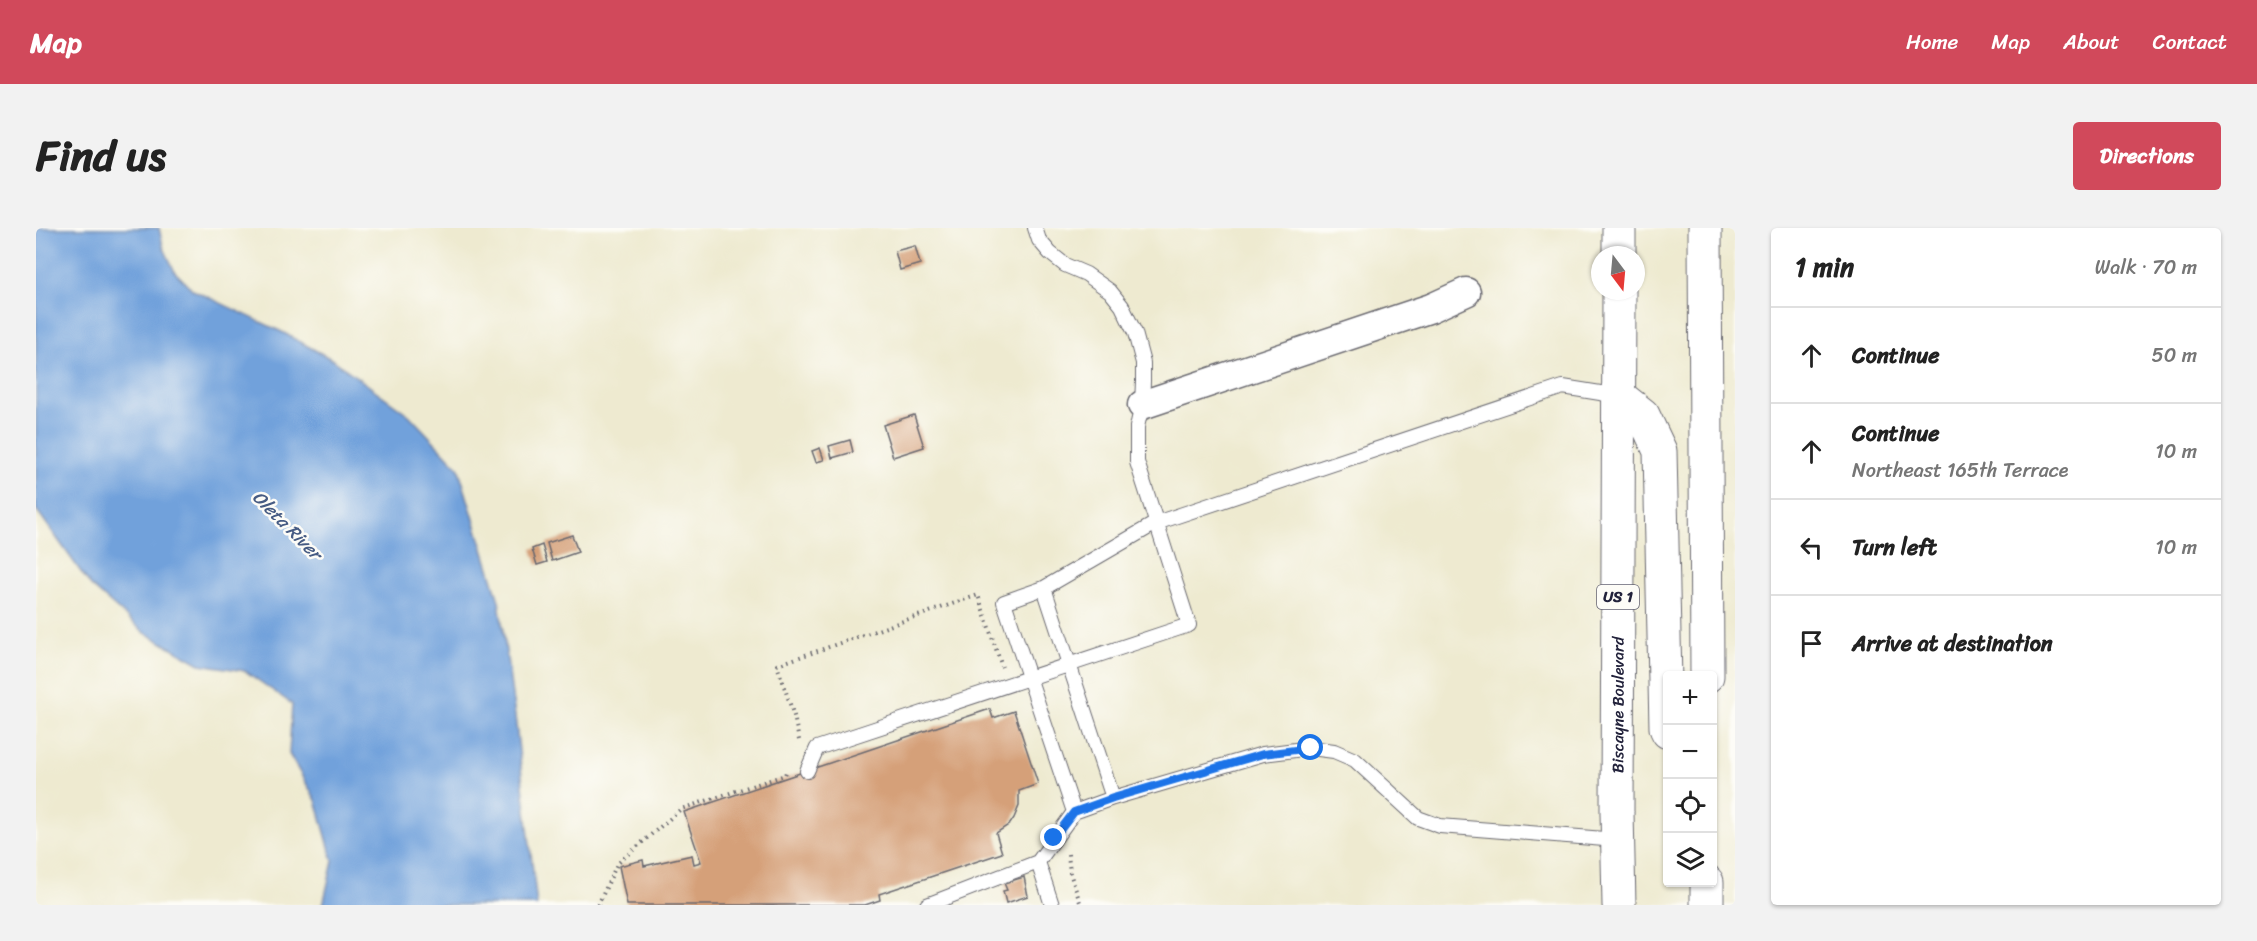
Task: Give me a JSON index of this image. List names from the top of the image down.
{
  "streets": {
    "main road": ["US 1", "Biscayne Boulevard"]
  },
  "water": ["Oleta River"],
  "north": "bottom",
  "page": {
    "header": "Map",
    "nav": [
      "Home",
      "Map",
      "About",
      "Contact"
    ],
    "title": "Find us",
    "buttons": "Directions",
    "heading": ["1 min", "Walk · 70 m"],
    "list": [
      ["Continue", "50 m"],
      ["Continue", "Northeast 165th Terrace", "10 m"],
      ["Turn left", "10 m"],
      "Arrive at destination"
    ],
    "map_buttons": ["+", "−"]
  }
}
